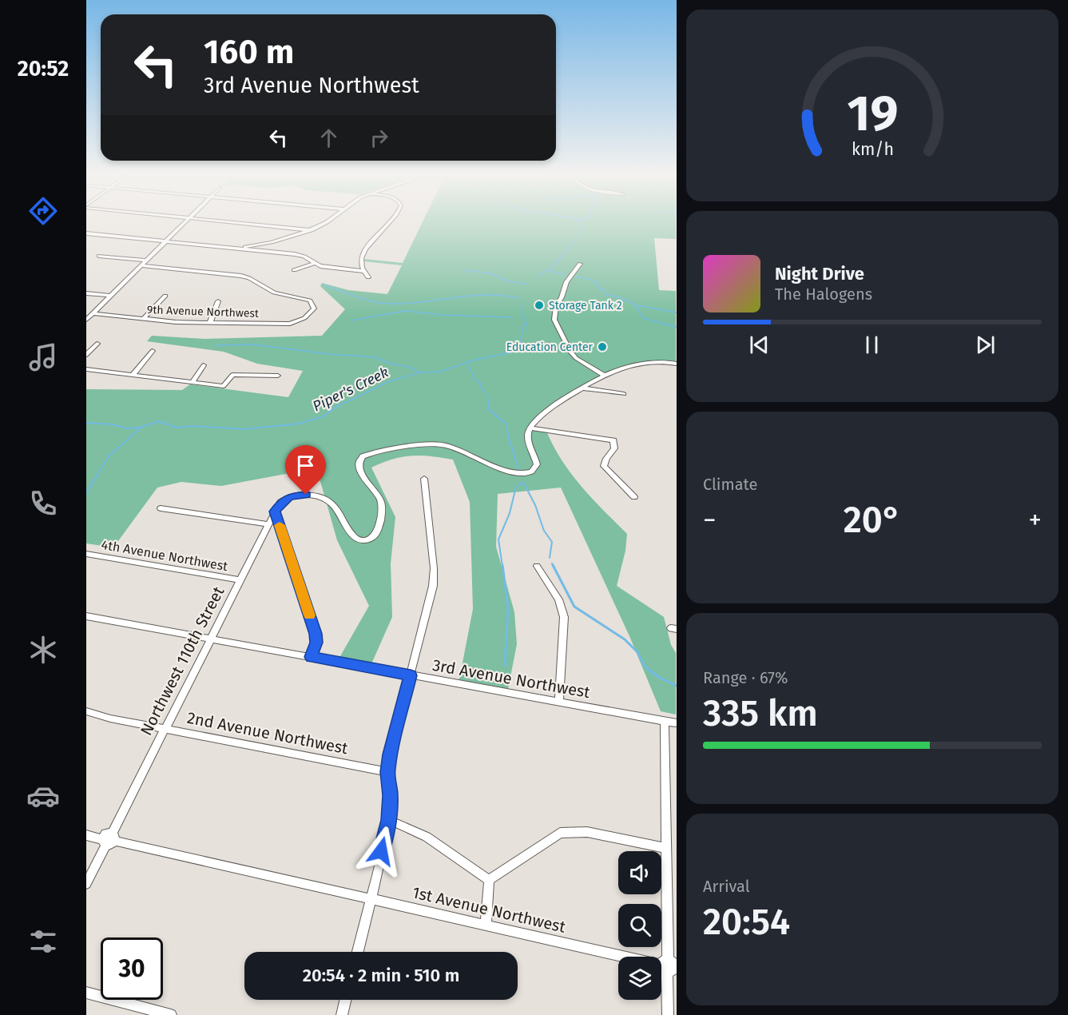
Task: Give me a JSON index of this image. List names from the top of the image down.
{
  "streets": {
    "street": [
      "9th Avenue Northwest",
      "4th Avenue Northwest",
      "Northwest 110th Street",
      "3rd Avenue Northwest",
      "2nd Avenue Northwest",
      "1st Avenue Northwest"
    ]
  },
  "crossings": [
    ["4th Avenue Northwest", "Northwest 110th Street"],
    ["Northwest 110th Street", "3rd Avenue Northwest"],
    ["Northwest 110th Street", "2nd Avenue Northwest"],
    ["Northwest 110th Street", "1st Avenue Northwest"]
  ],
  "water": ["Piper's Creek"],
  "places": ["Storage Tank 2", "Education Center"],
  "page": {
    "tabs": "20:52",
    "turn": ["160 m", "3rd Avenue Northwest"],
    "song": ["Night Drive", "The Halogens"],
    "tile": [
      "Climate",
      ["Range · 67%", "335 km"],
      ["Arrival", "20:54"]
    ],
    "heat": ["−", "20°", "+"],
    "limit": "30",
    "trip": "20:54 · 2 min · 510 m",
    "gauge": ["19", "km/h"]
  }
}
